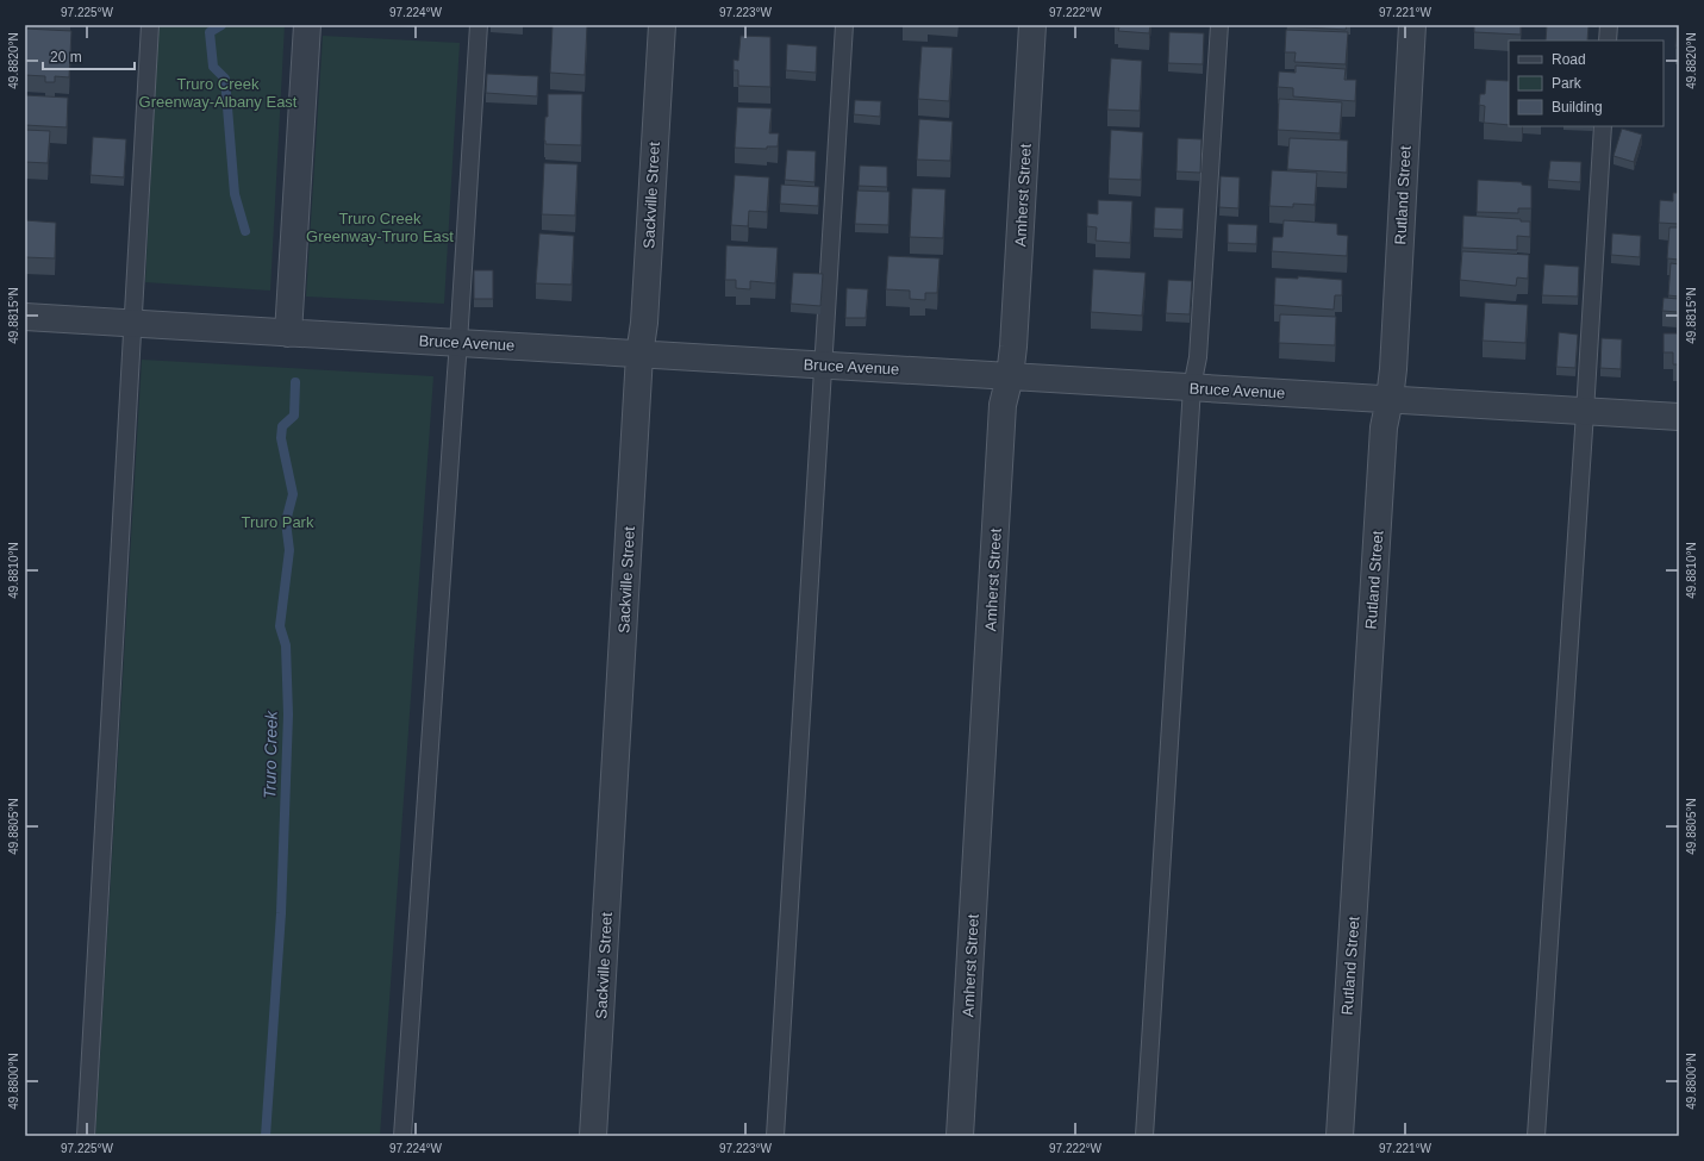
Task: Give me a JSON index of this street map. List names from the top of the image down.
{
  "streets": {
    "street": [
      "Sackville Street",
      "Amherst Street",
      "Rutland Street",
      "Bruce Avenue"
    ]
  },
  "crossings": [
    ["Sackville Street", "Bruce Avenue"],
    ["Amherst Street", "Bruce Avenue"],
    ["Rutland Street", "Bruce Avenue"]
  ],
  "water": ["Truro Creek"],
  "parks": ["Truro Creek Greenway-Albany East", "Truro Creek Greenway-Truro East", "Truro Park"],
  "legend": ["Road", "Park", "Building"],
  "scale_bar": "20 m",
  "coordinates": [
    "97.225°W",
    "97.224°W",
    "97.223°W",
    "97.222°W",
    "97.221°W",
    "49.8820°N",
    "49.8815°N",
    "49.8810°N",
    "49.8805°N",
    "49.8800°N"
  ]
}
